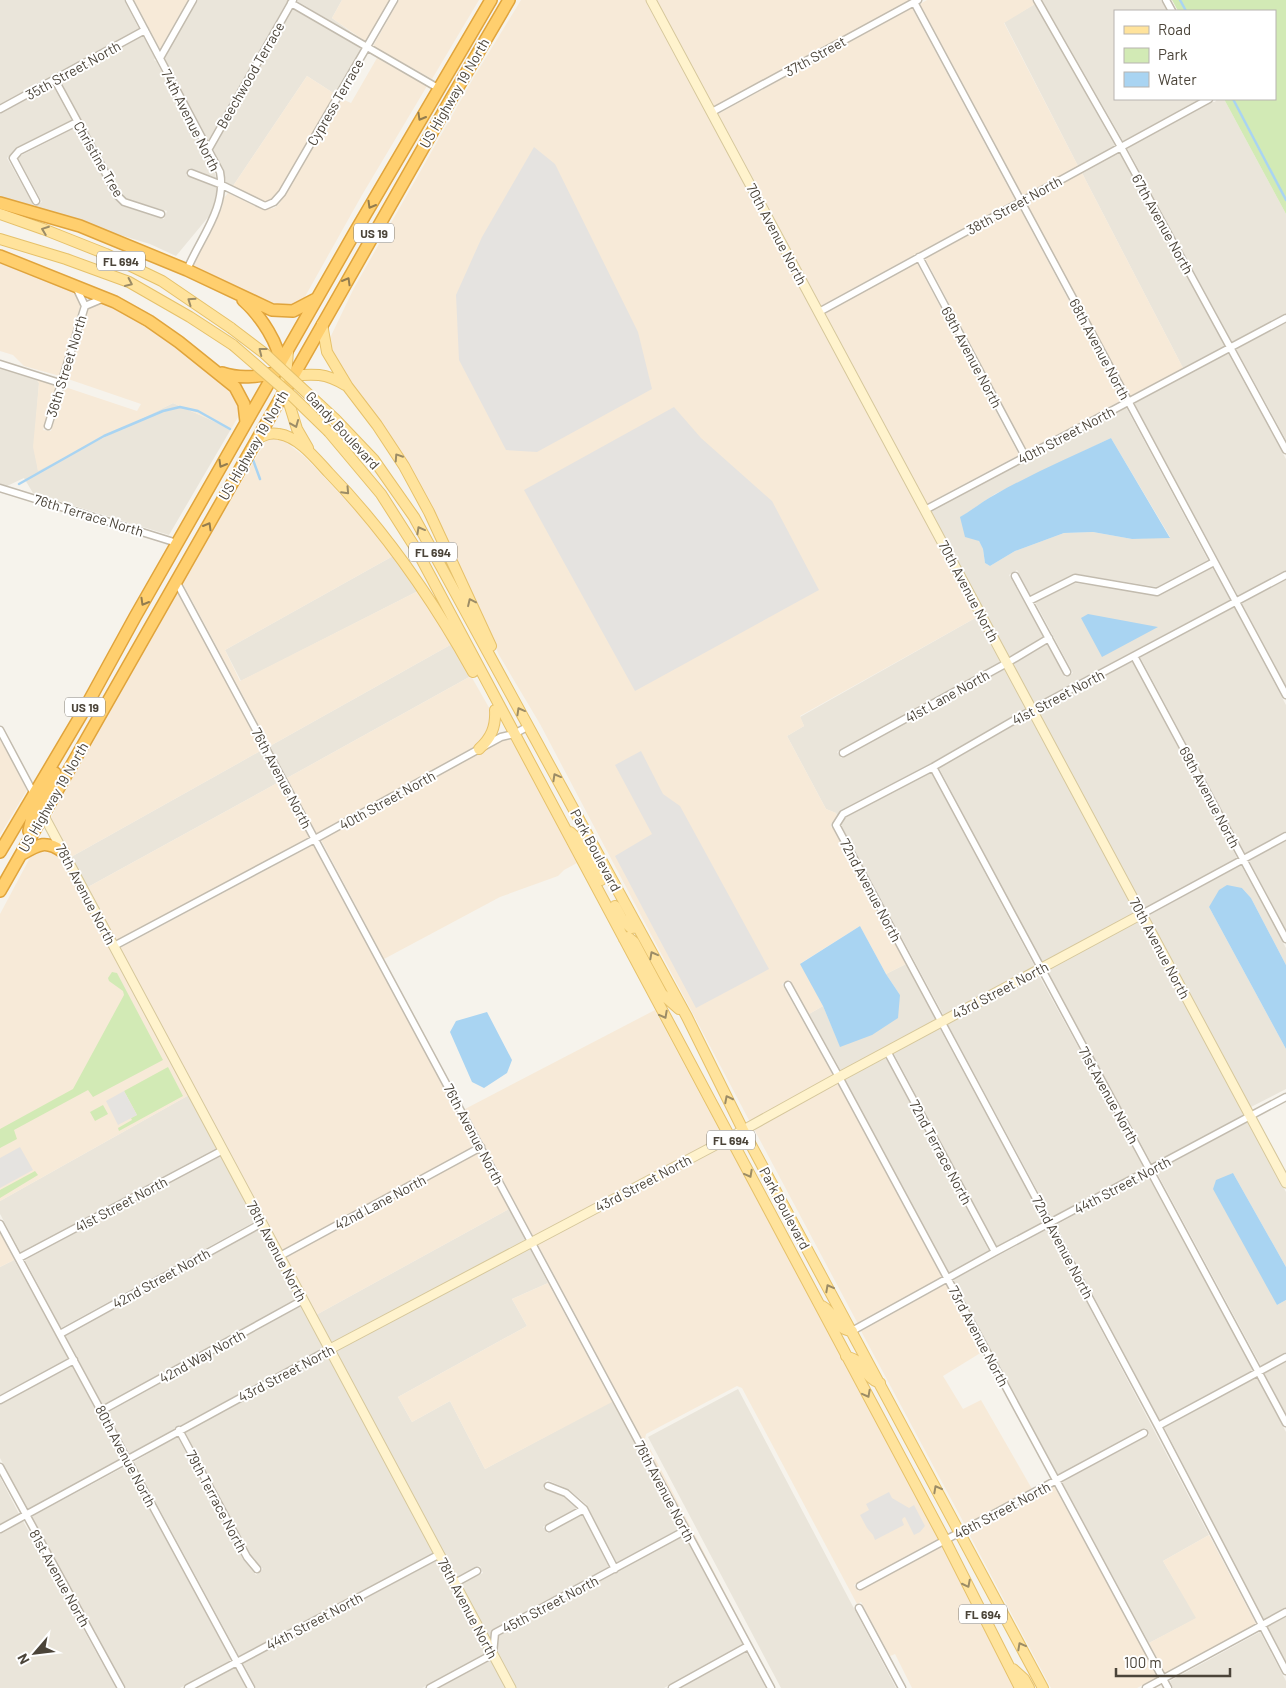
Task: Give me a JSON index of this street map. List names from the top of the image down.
{
  "streets": {
    "highway": ["US Highway 19 North", "US 19"],
    "main road": ["FL 694", "Gandy Boulevard", "Park Boulevard"],
    "street": [
      "37th Street",
      "35th Street North",
      "Beechwood Terrace",
      "Cypress Terrace",
      "74th Avenue North",
      "Christine Tree",
      "38th Street North",
      "67th Avenue North",
      "70th Avenue North",
      "68th Avenue North",
      "69th Avenue North",
      "36th Street North",
      "40th Street North",
      "76th Terrace North",
      "41st Lane North",
      "41st Street North",
      "76th Avenue North",
      "72nd Avenue North",
      "78th Avenue North",
      "43rd Street North",
      "71st Avenue North",
      "72nd Terrace North",
      "44th Street North",
      "42nd Lane North",
      "42nd Street North",
      "73rd Avenue North",
      "42nd Way North",
      "80th Avenue North",
      "79th Terrace North",
      "46th Street North",
      "81st Avenue North",
      "45th Street North"
    ]
  },
  "crossings": [
    ["37th Street", "70th Avenue North"],
    ["37th Street", "68th Avenue North"],
    ["35th Street North", "74th Avenue North"],
    ["35th Street North", "Christine Tree"],
    ["Beechwood Terrace", "74th Avenue North"],
    ["US Highway 19 North", "76th Terrace North"],
    ["US Highway 19 North", "76th Avenue North"],
    ["US Highway 19 North", "78th Avenue North"],
    ["Cypress Terrace", "74th Avenue North"],
    ["38th Street North", "67th Avenue North"],
    ["38th Street North", "70th Avenue North"],
    ["38th Street North", "68th Avenue North"],
    ["38th Street North", "69th Avenue North"],
    ["67th Avenue North", "40th Street North"],
    ["70th Avenue North", "40th Street North"],
    ["70th Avenue North", "41st Lane North"],
    ["70th Avenue North", "41st Street North"],
    ["70th Avenue North", "43rd Street North"],
    ["70th Avenue North", "44th Street North"],
    ["68th Avenue North", "40th Street North"],
    ["68th Avenue North", "41st Street North"],
    ["69th Avenue North", "40th Street North"],
    ["69th Avenue North", "41st Street North"],
    ["69th Avenue North", "43rd Street North"],
    ["Gandy Boulevard", "40th Street North"],
    ["Gandy Boulevard", "Park Boulevard"],
    ["40th Street North", "76th Avenue North"],
    ["40th Street North", "Park Boulevard"],
    ["40th Street North", "78th Avenue North"],
    ["41st Street North", "72nd Avenue North"],
    ["41st Street North", "78th Avenue North"],
    ["41st Street North", "71st Avenue North"],
    ["41st Street North", "80th Avenue North"],
    ["76th Avenue North", "43rd Street North"],
    ["76th Avenue North", "42nd Lane North"],
    ["76th Avenue North", "45th Street North"],
    ["Park Boulevard", "43rd Street North"],
    ["Park Boulevard", "44th Street North"],
    ["Park Boulevard", "46th Street North"],
    ["72nd Avenue North", "43rd Street North"],
    ["72nd Avenue North", "44th Street North"],
    ["78th Avenue North", "43rd Street North"],
    ["78th Avenue North", "44th Street North"],
    ["78th Avenue North", "42nd Lane North"],
    ["78th Avenue North", "42nd Street North"],
    ["78th Avenue North", "42nd Way North"],
    ["78th Avenue North", "45th Street North"],
    ["43rd Street North", "71st Avenue North"],
    ["43rd Street North", "72nd Terrace North"],
    ["43rd Street North", "73rd Avenue North"],
    ["43rd Street North", "80th Avenue North"],
    ["43rd Street North", "79th Terrace North"],
    ["43rd Street North", "81st Avenue North"],
    ["71st Avenue North", "44th Street North"],
    ["72nd Terrace North", "44th Street North"],
    ["44th Street North", "73rd Avenue North"],
    ["44th Street North", "80th Avenue North"],
    ["42nd Street North", "80th Avenue North"],
    ["73rd Avenue North", "46th Street North"],
    ["42nd Way North", "80th Avenue North"]
  ],
  "legend": ["Road", "Park", "Water"],
  "scale_bar": "100 m",
  "north": "bottom left"
}
